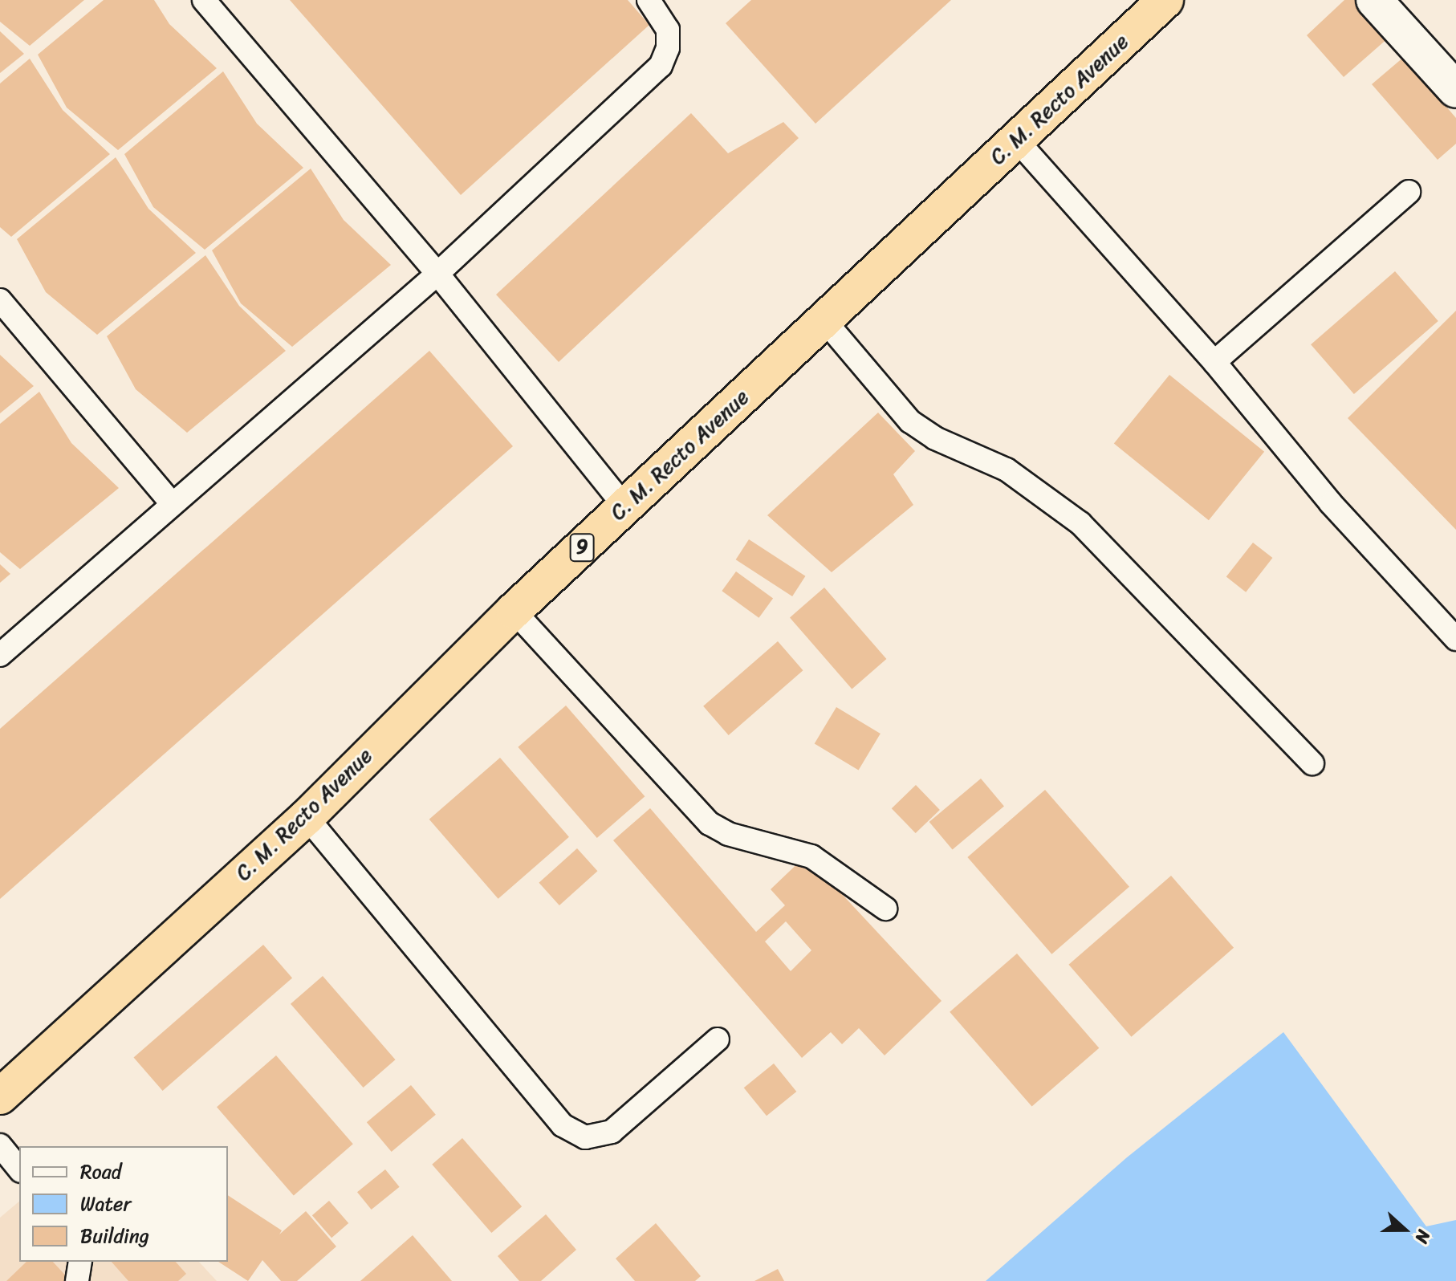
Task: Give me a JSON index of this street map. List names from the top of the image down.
{
  "streets": {
    "highway": ["C. M. Recto Avenue", "9"]
  },
  "legend": ["Road", "Water", "Building"],
  "north": "right"
}
